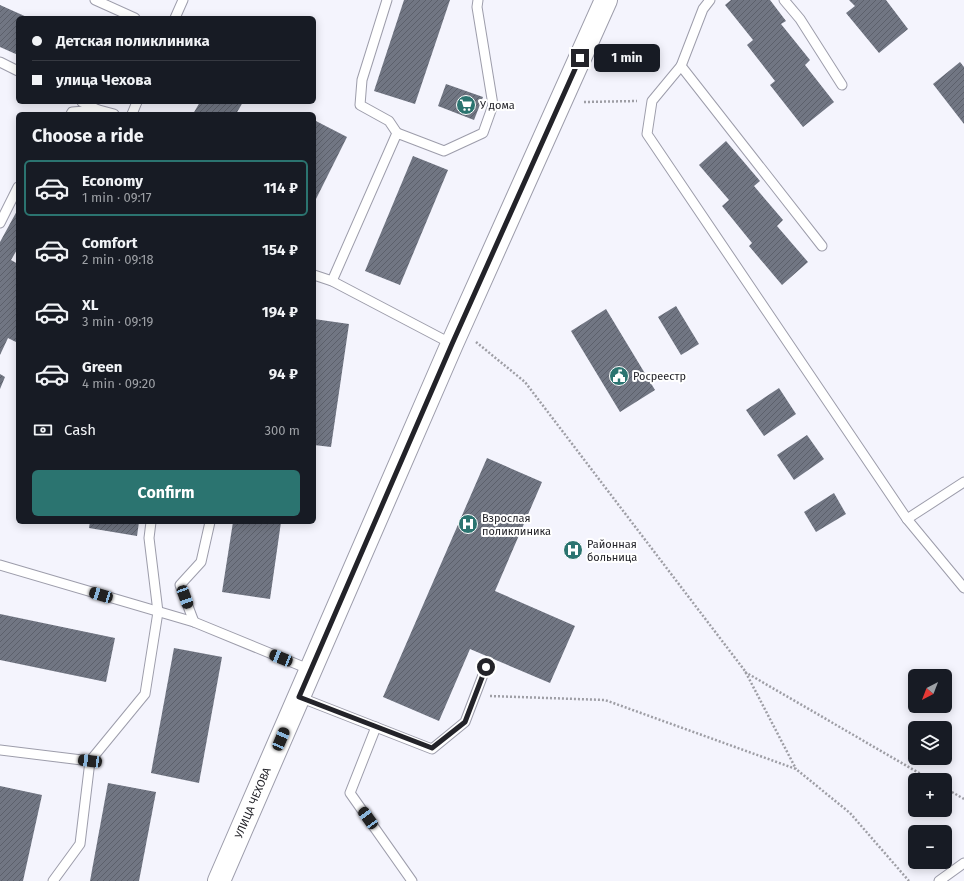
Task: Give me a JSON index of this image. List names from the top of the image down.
{
  "streets": {
    "street": ["УЛИЦА ЧЕХОВА"]
  },
  "places": {
    "supermarket": ["У дома"],
    "public building": ["Росреестр"],
    "hospital": ["Взрослая поликлиника", "Районная больница"]
  },
  "north": "bottom left",
  "page": {
    "banner": ["Детская поликлиника", "улица Чехова"],
    "bubble": "1 min",
    "heading": "Choose a ride",
    "list": [
      {
        "name": "Economy",
        "note": "1 min · 09:17",
        "value": "114 ₽"
      },
      {
        "name": "Comfort",
        "note": "2 min · 09:18",
        "value": "154 ₽"
      },
      {
        "name": "XL",
        "note": "3 min · 09:19",
        "value": "194 ₽"
      },
      {
        "name": "Green",
        "note": "4 min · 09:20",
        "value": "94 ₽"
      }
    ],
    "pay": ["Cash", "300 m"],
    "buttons": "Confirm",
    "map_buttons": ["+", "−"]
  }
}
